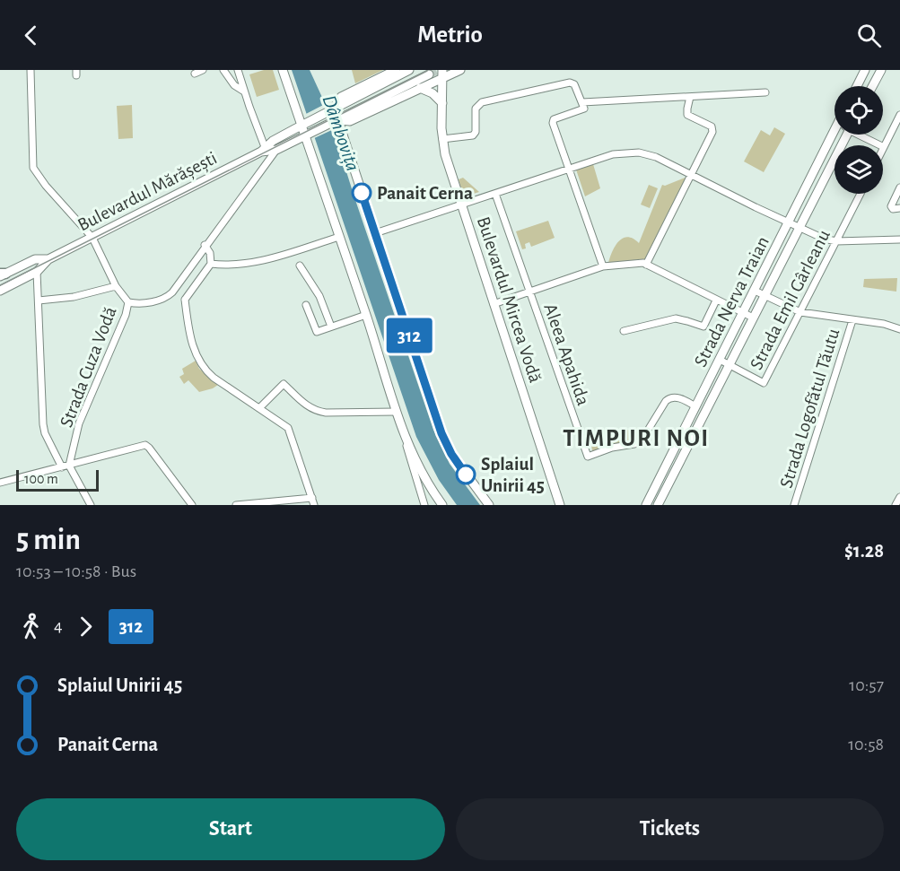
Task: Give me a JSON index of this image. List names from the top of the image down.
{
  "streets": {
    "main road": ["Bulevardul Mărășești", "Bulevardul Mircea Vodă", "Strada Nerva Traian"],
    "street": [
      "Strada Emil Gârleanu",
      "Aleea Apahida",
      "Strada Cuza Vodă",
      "Strada Logofătul Tăutu"
    ]
  },
  "crossings": [
    ["Bulevardul Mărășești", "Strada Cuza Vodă"],
    ["Strada Emil Gârleanu", "Strada Nerva Traian"],
    ["Strada Nerva Traian", "Aleea Apahida"]
  ],
  "districts": ["TIMPURI NOI"],
  "water": ["Dâmbovița"],
  "places": ["Panait Cerna", "Splaiul Unirii 45"],
  "lines": ["bus line 312"],
  "scale_bar": "100 m",
  "page": {
    "header": "Metrio",
    "on_map": "312",
    "scale": "100 m",
    "heading": ["5 min", "10:53 – 10:58 · Bus", "$1.28"],
    "legs": ["4", "312"],
    "list": [
      {
        "name": "Splaiul Unirii 45",
        "value": "10:57"
      },
      {
        "name": "Panait Cerna",
        "value": "10:58"
      }
    ],
    "buttons": ["Start", "Tickets"]
  }
}
